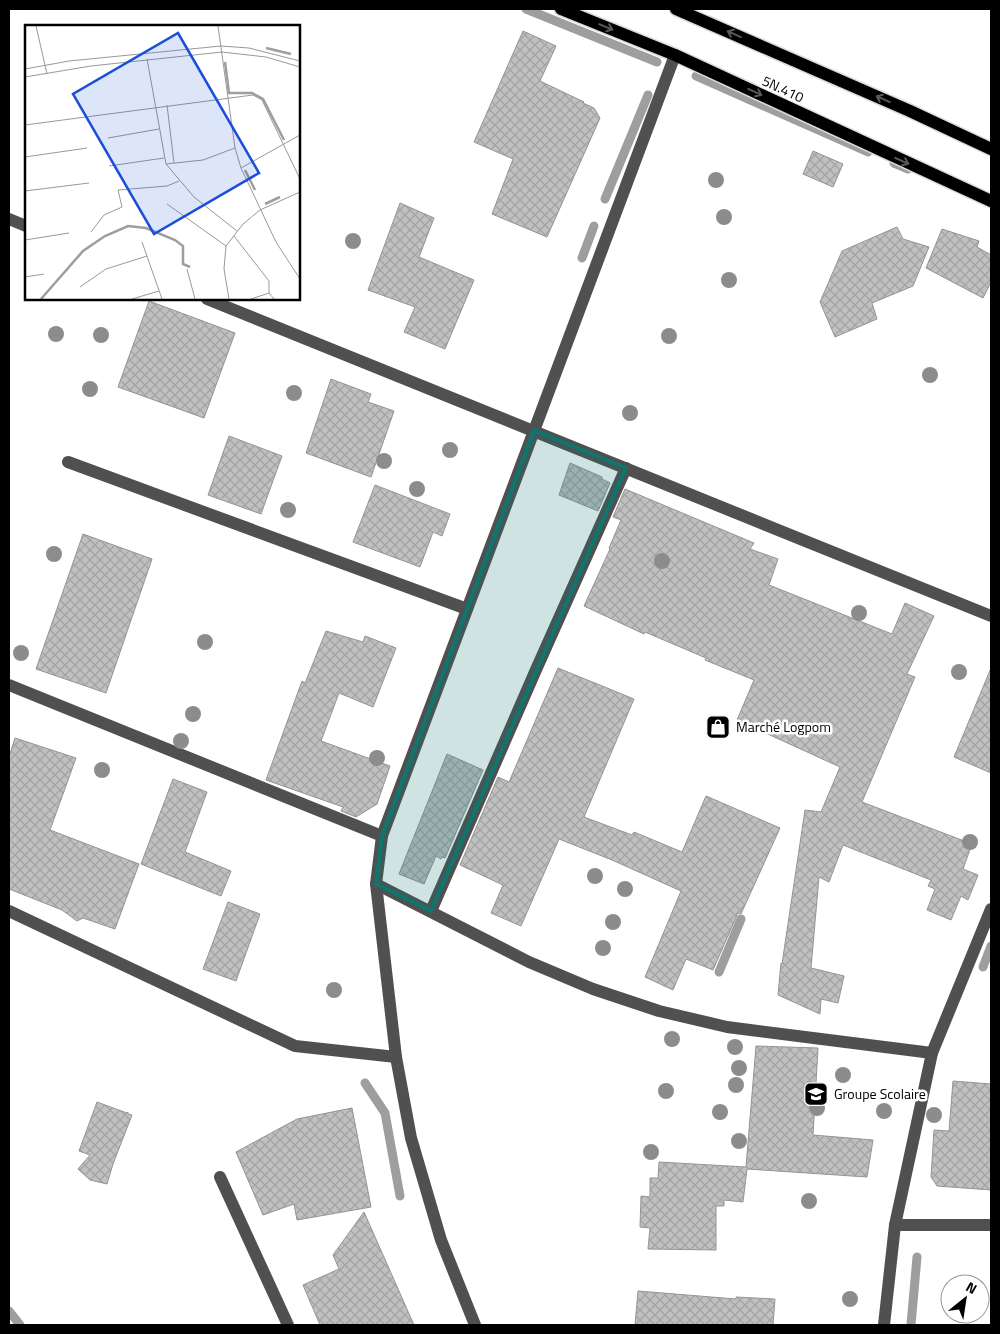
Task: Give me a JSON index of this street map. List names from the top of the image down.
{
  "streets": {
    "main road": ["5N.410"]
  },
  "places": {
    "shop": ["Marché Logpom"],
    "school or university": ["Groupe Scolaire"]
  },
  "north": "top right"
}
